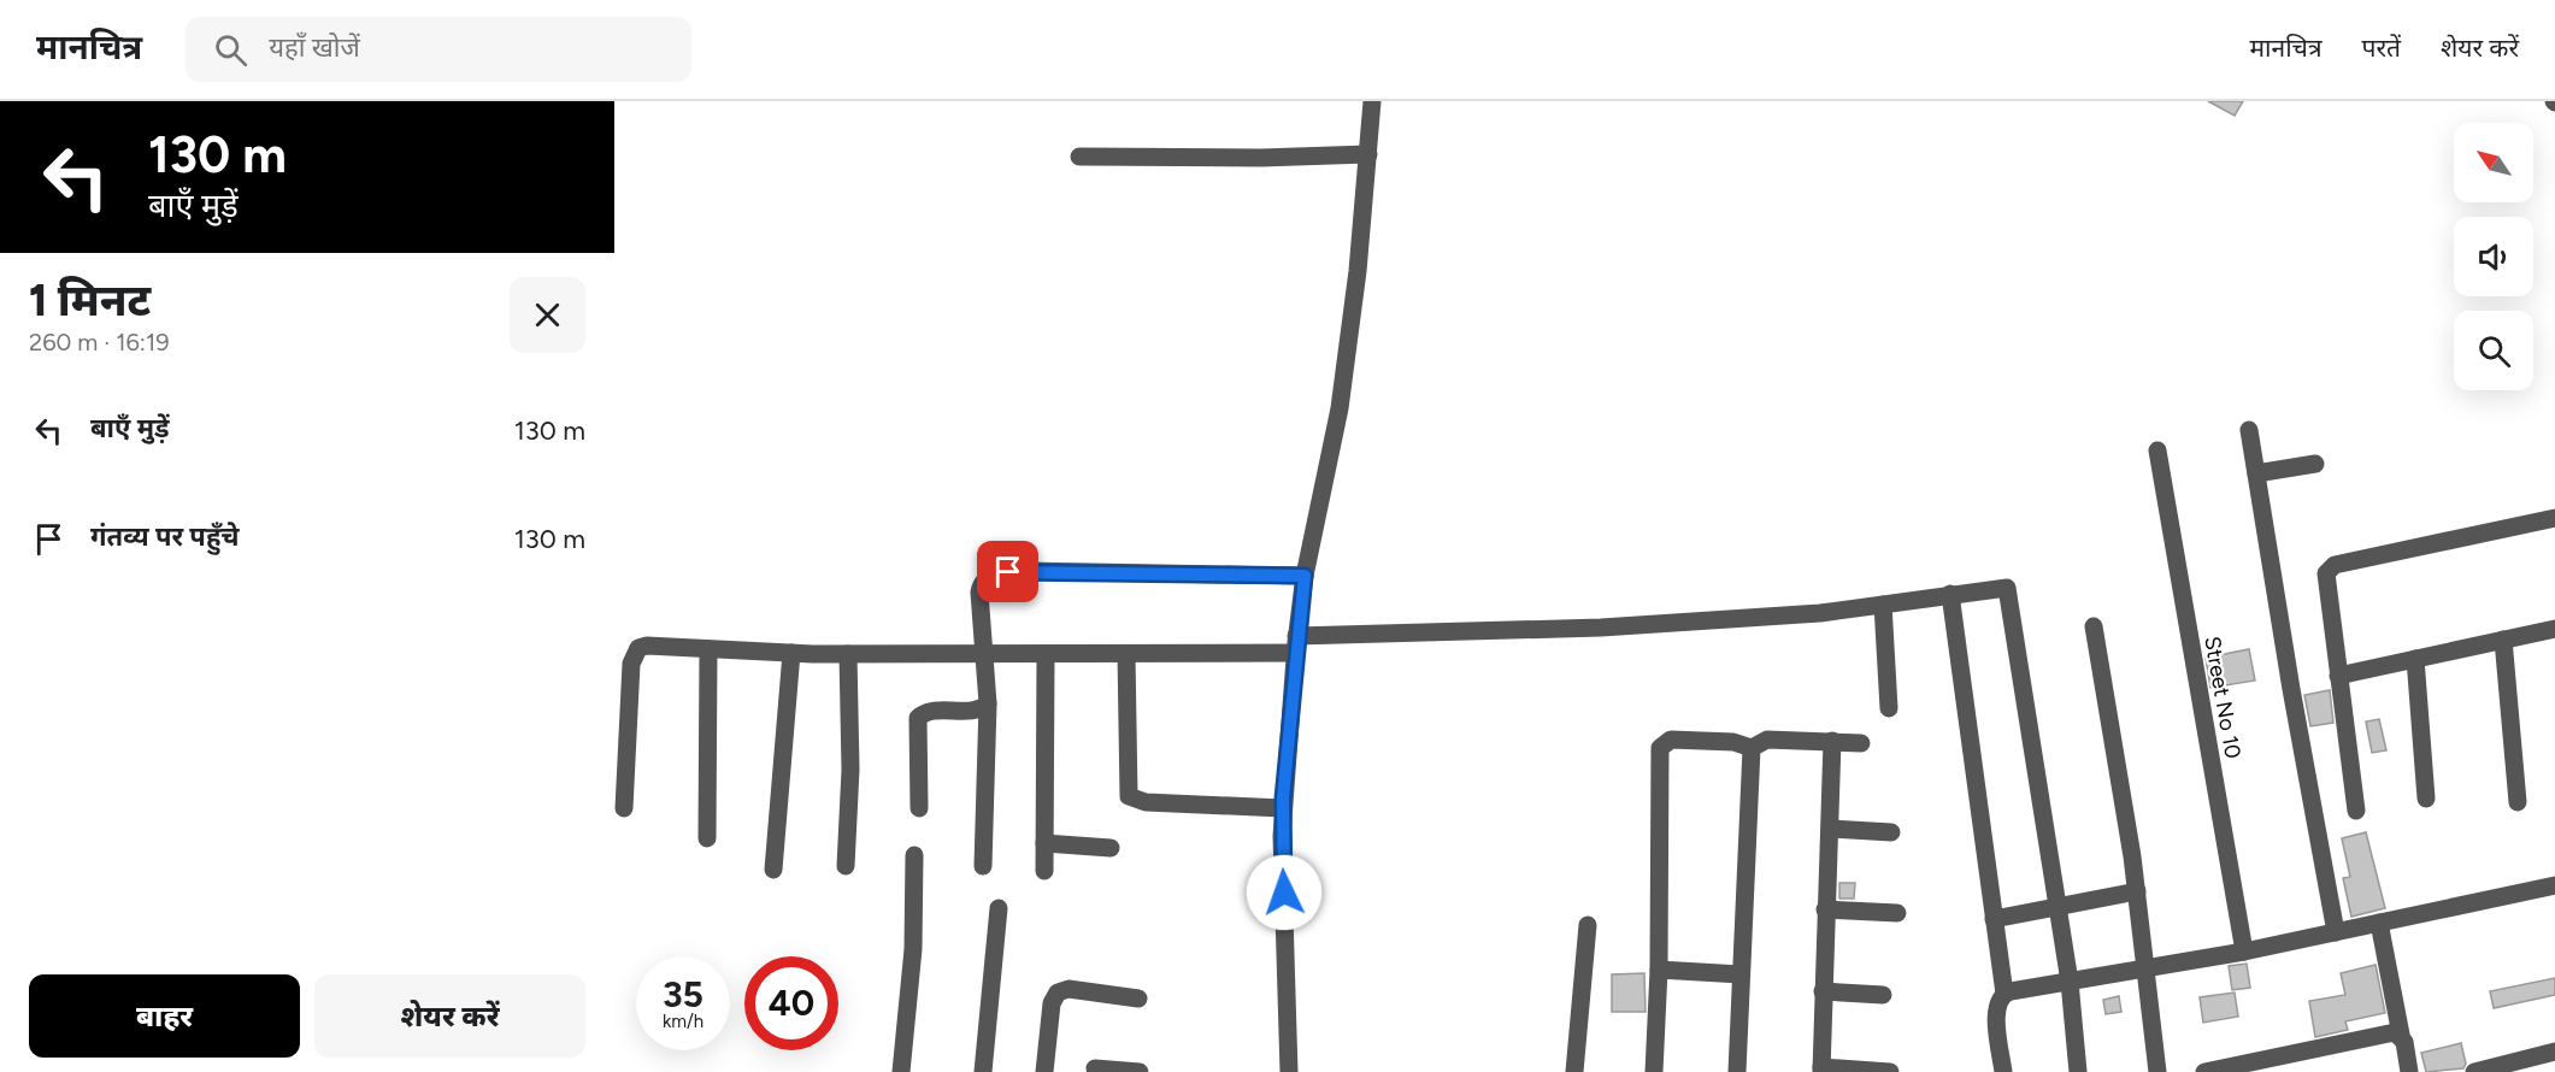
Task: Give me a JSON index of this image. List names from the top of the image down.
{
  "streets": {
    "street": ["Street No 10"]
  },
  "north": "top left",
  "page": {
    "header": "मानचित्र",
    "search": "यहाँ खोजें",
    "nav": ["मानचित्र", "परतें", "शेयर करें"],
    "turn": ["130 m", "बाएँ मुड़ें"],
    "heading": ["1 मिनट", "260 m · 16:19"],
    "list": [
      {
        "name": "बाएँ मुड़ें",
        "value": "130 m"
      },
      {
        "name": "गंतव्य पर पहुँचे",
        "value": "130 m"
      }
    ],
    "speed": "35 km/h",
    "limit": "40",
    "buttons": ["बाहर", "शेयर करें"]
  }
}
